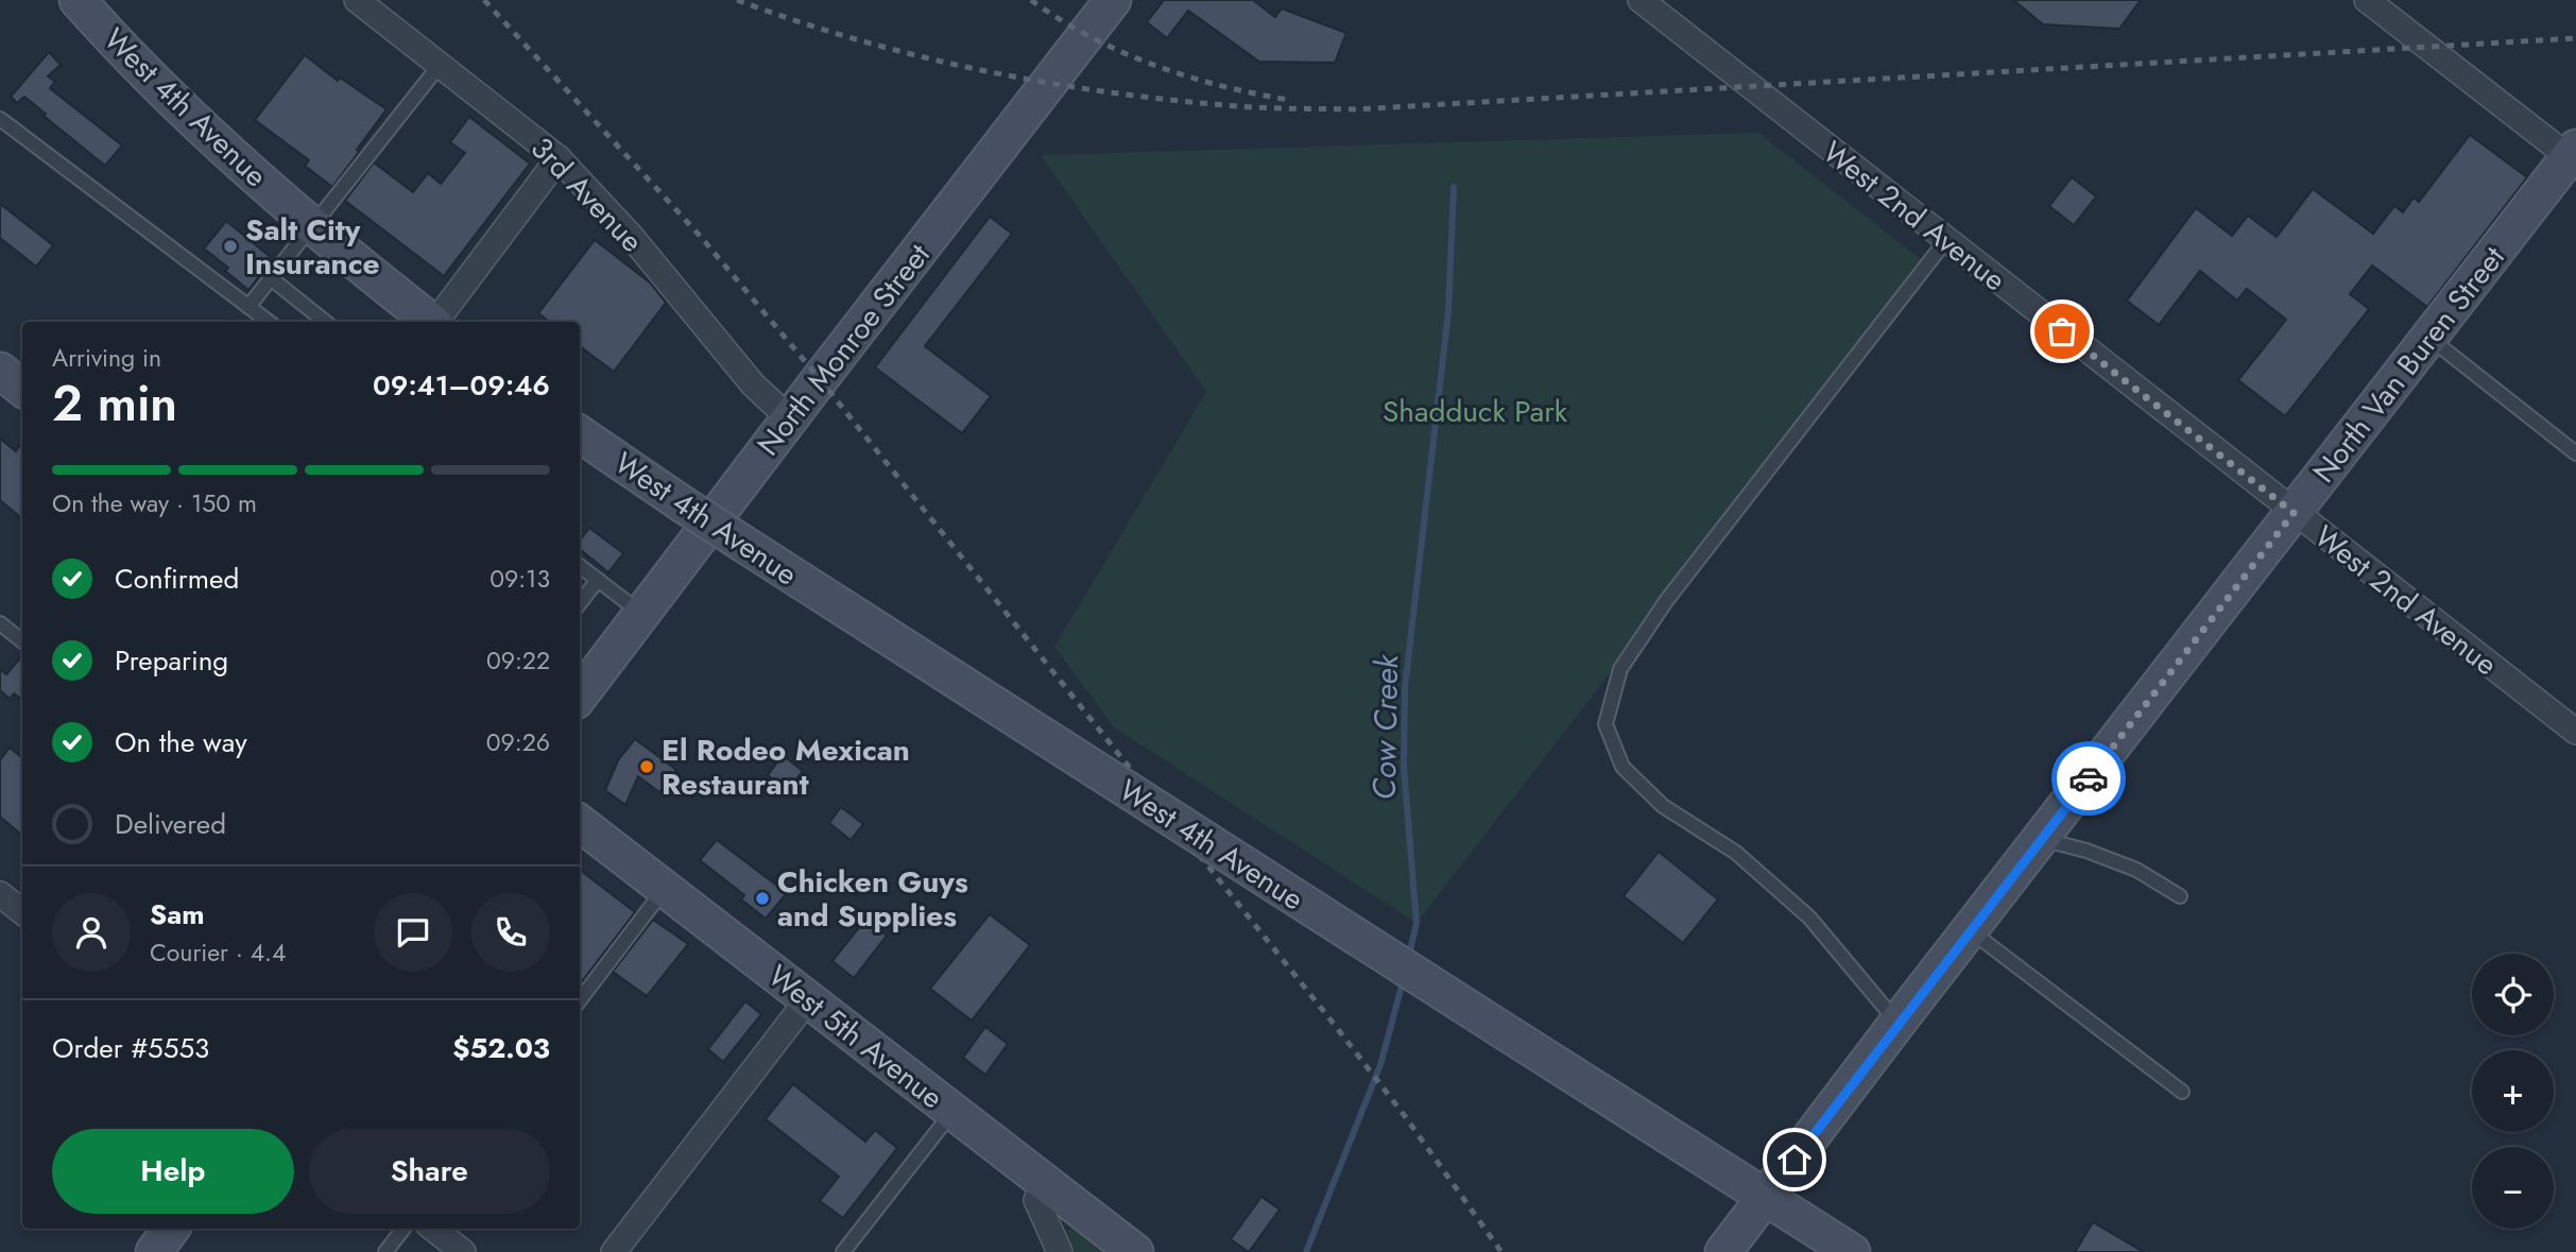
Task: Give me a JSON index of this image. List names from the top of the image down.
{
  "streets": {
    "street": [
      "West 4th Avenue",
      "3rd Avenue",
      "West 2nd Avenue",
      "North Monroe Street",
      "North Van Buren Street",
      "West 5th Avenue"
    ]
  },
  "crossings": [
    ["West 4th Avenue", "North Van Buren Street"],
    ["3rd Avenue", "North Monroe Street"],
    ["West 2nd Avenue", "North Van Buren Street"]
  ],
  "water": ["Cow Creek"],
  "parks": ["Shadduck Park"],
  "places": ["Salt City Insurance", "El Rodeo Mexican Restaurant", "Chicken Guys and Supplies"],
  "page": {
    "heading": ["2 min", "Arriving in", "09:41–09:46"],
    "panel": [
      "Sam",
      "Courier · 4.4",
      "Order #5553",
      "$52.03"
    ],
    "bar": "On the way · 150 m",
    "list": [
      ["Confirmed", "09:13"],
      ["Preparing", "09:22"],
      ["On the way", "09:26"],
      "Delivered"
    ],
    "map_buttons": ["+", "−"],
    "buttons": ["Help", "Share"]
  }
}
